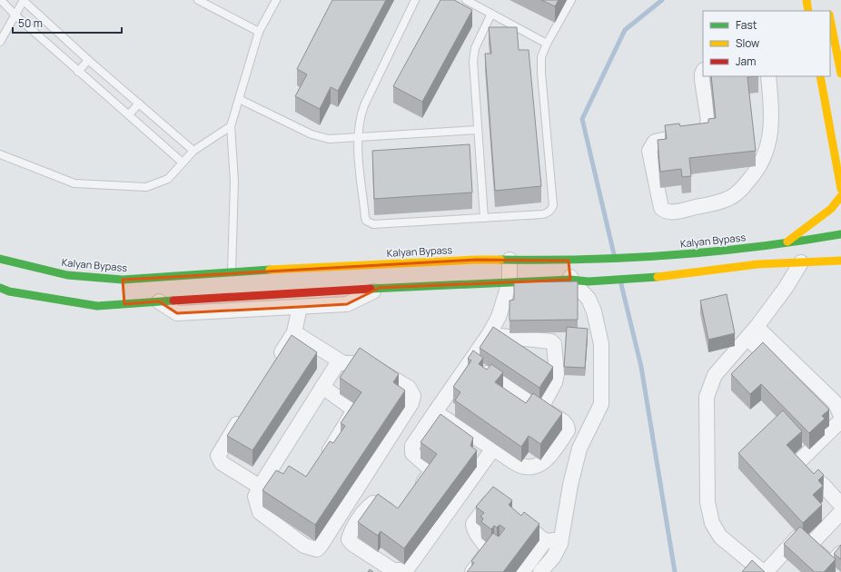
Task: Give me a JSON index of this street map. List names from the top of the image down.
{
  "streets": {
    "main road": ["Kalyan Bypass"]
  },
  "legend": ["Fast", "Slow", "Jam"],
  "scale_bar": "50 m"
}
